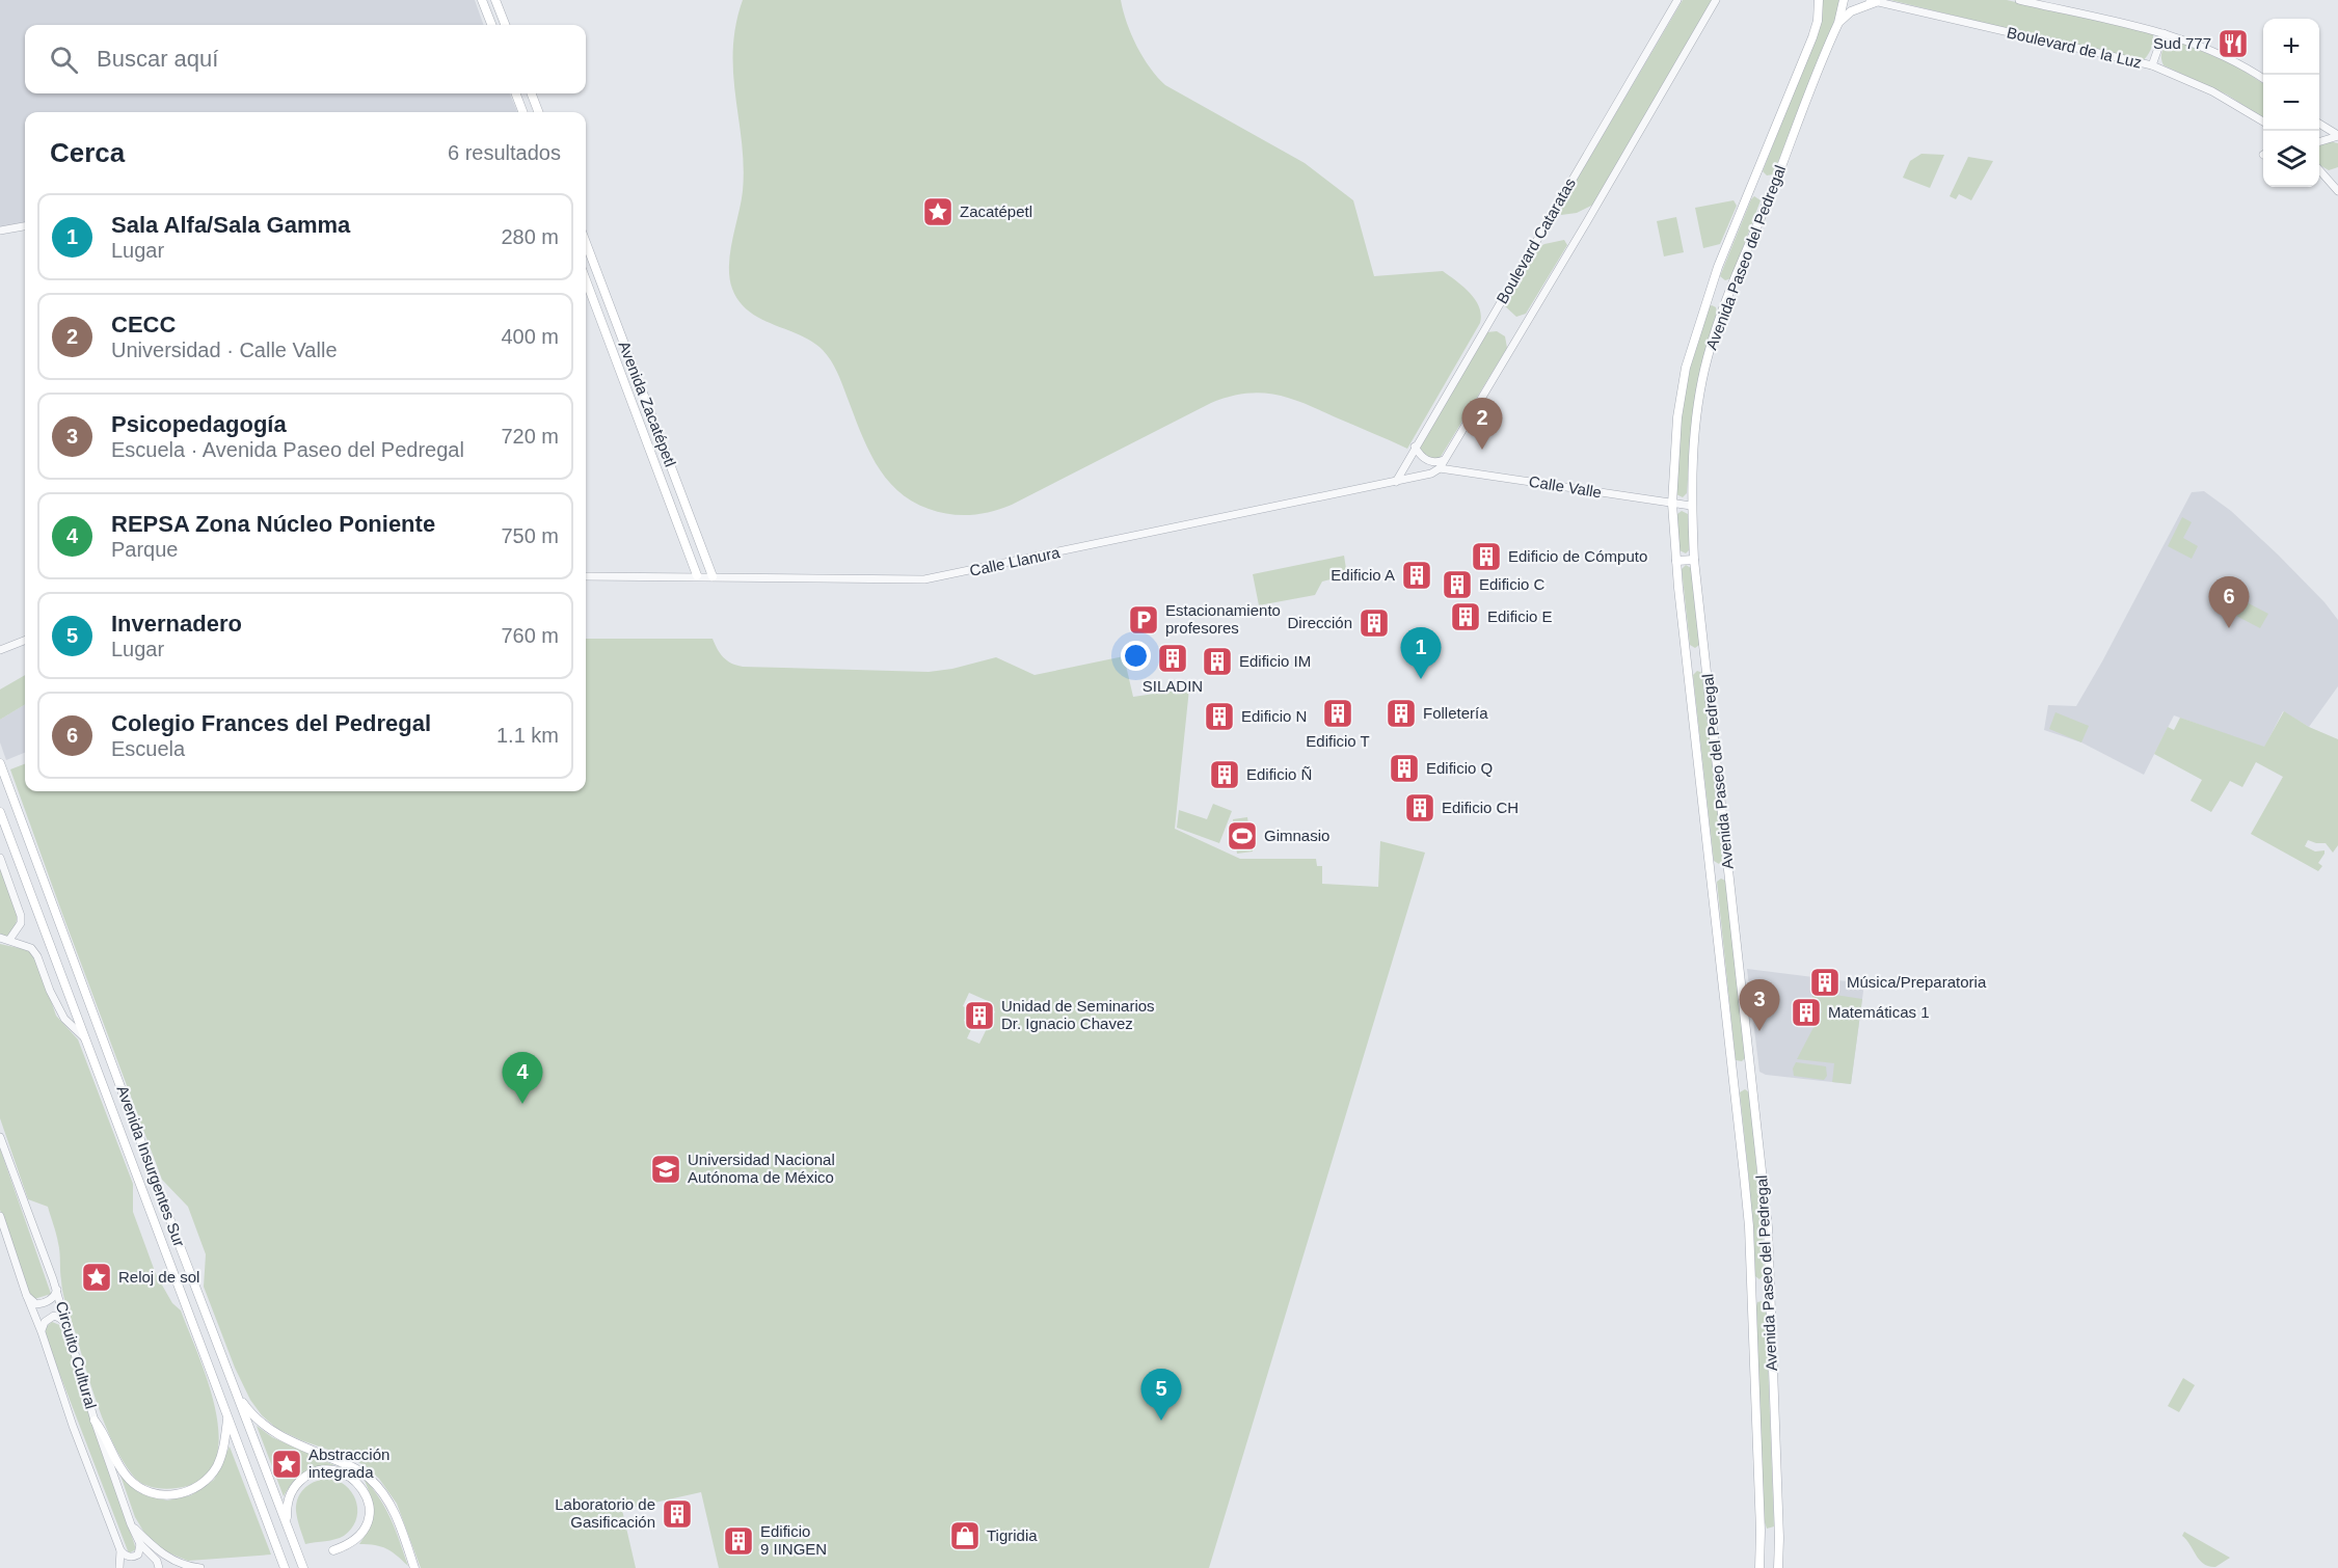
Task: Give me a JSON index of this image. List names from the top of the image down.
{
  "streets": {
    "main road": ["Avenida Paseo del Pedregal", "Avenida Zacatépetl", "Avenida Insurgentes Sur"],
    "street": [
      "Boulevard de la Luz",
      "Boulevard Cataratas",
      "Calle Valle",
      "Calle Llanura",
      "Circuito Cultural"
    ]
  },
  "crossings": [
    ["Boulevard Cataratas", "Calle Valle"],
    ["Boulevard Cataratas", "Calle Llanura"],
    ["Avenida Paseo del Pedregal", "Calle Valle"],
    ["Avenida Zacatépetl", "Calle Llanura"],
    ["Calle Valle", "Calle Llanura"]
  ],
  "places": {
    "restaurant": ["Sud 777"],
    "place": ["Zacatépetl", "Reloj de sol", "Abstracción integrada"],
    "building": [
      "Edificio de Cómputo",
      "Edificio A",
      "Edificio C",
      "Edificio E",
      "Dirección",
      "SILADIN",
      "Edificio IM",
      "Edificio T",
      "Folletería",
      "Edificio N",
      "Edificio Q",
      "Edificio Ñ",
      "Edificio CH",
      "Música/Preparatoria",
      "Matemáticas 1",
      "Unidad de Seminarios Dr. Ignacio Chavez",
      "Laboratorio de Gasificación",
      "Edificio 9 IINGEN"
    ],
    "parking": ["Estacionamiento profesores"],
    "sports": ["Gimnasio"],
    "school or university": ["Universidad Nacional Autónoma de México"],
    "shop": ["Tigridia"]
  },
  "page": {
    "map_buttons": ["+", "−"],
    "search": "Buscar aquí",
    "heading": ["Cerca", "6 resultados"],
    "list": [
      {
        "mark": "1",
        "name": "Sala Alfa/Sala Gamma",
        "note": "Lugar",
        "value": "280 m"
      },
      {
        "mark": "2",
        "name": "CECC",
        "note": "Universidad · Calle Valle",
        "value": "400 m"
      },
      {
        "mark": "3",
        "name": "Psicopedagogía",
        "note": "Escuela · Avenida Paseo del Pedregal",
        "value": "720 m"
      },
      {
        "mark": "4",
        "name": "REPSA Zona Núcleo Poniente",
        "note": "Parque",
        "value": "750 m"
      },
      {
        "mark": "5",
        "name": "Invernadero",
        "note": "Lugar",
        "value": "760 m"
      },
      {
        "mark": "6",
        "name": "Colegio Frances del Pedregal",
        "note": "Escuela",
        "value": "1.1 km"
      }
    ],
    "pins": [
      "2",
      "6",
      "1",
      "3",
      "4",
      "5"
    ]
  }
}
